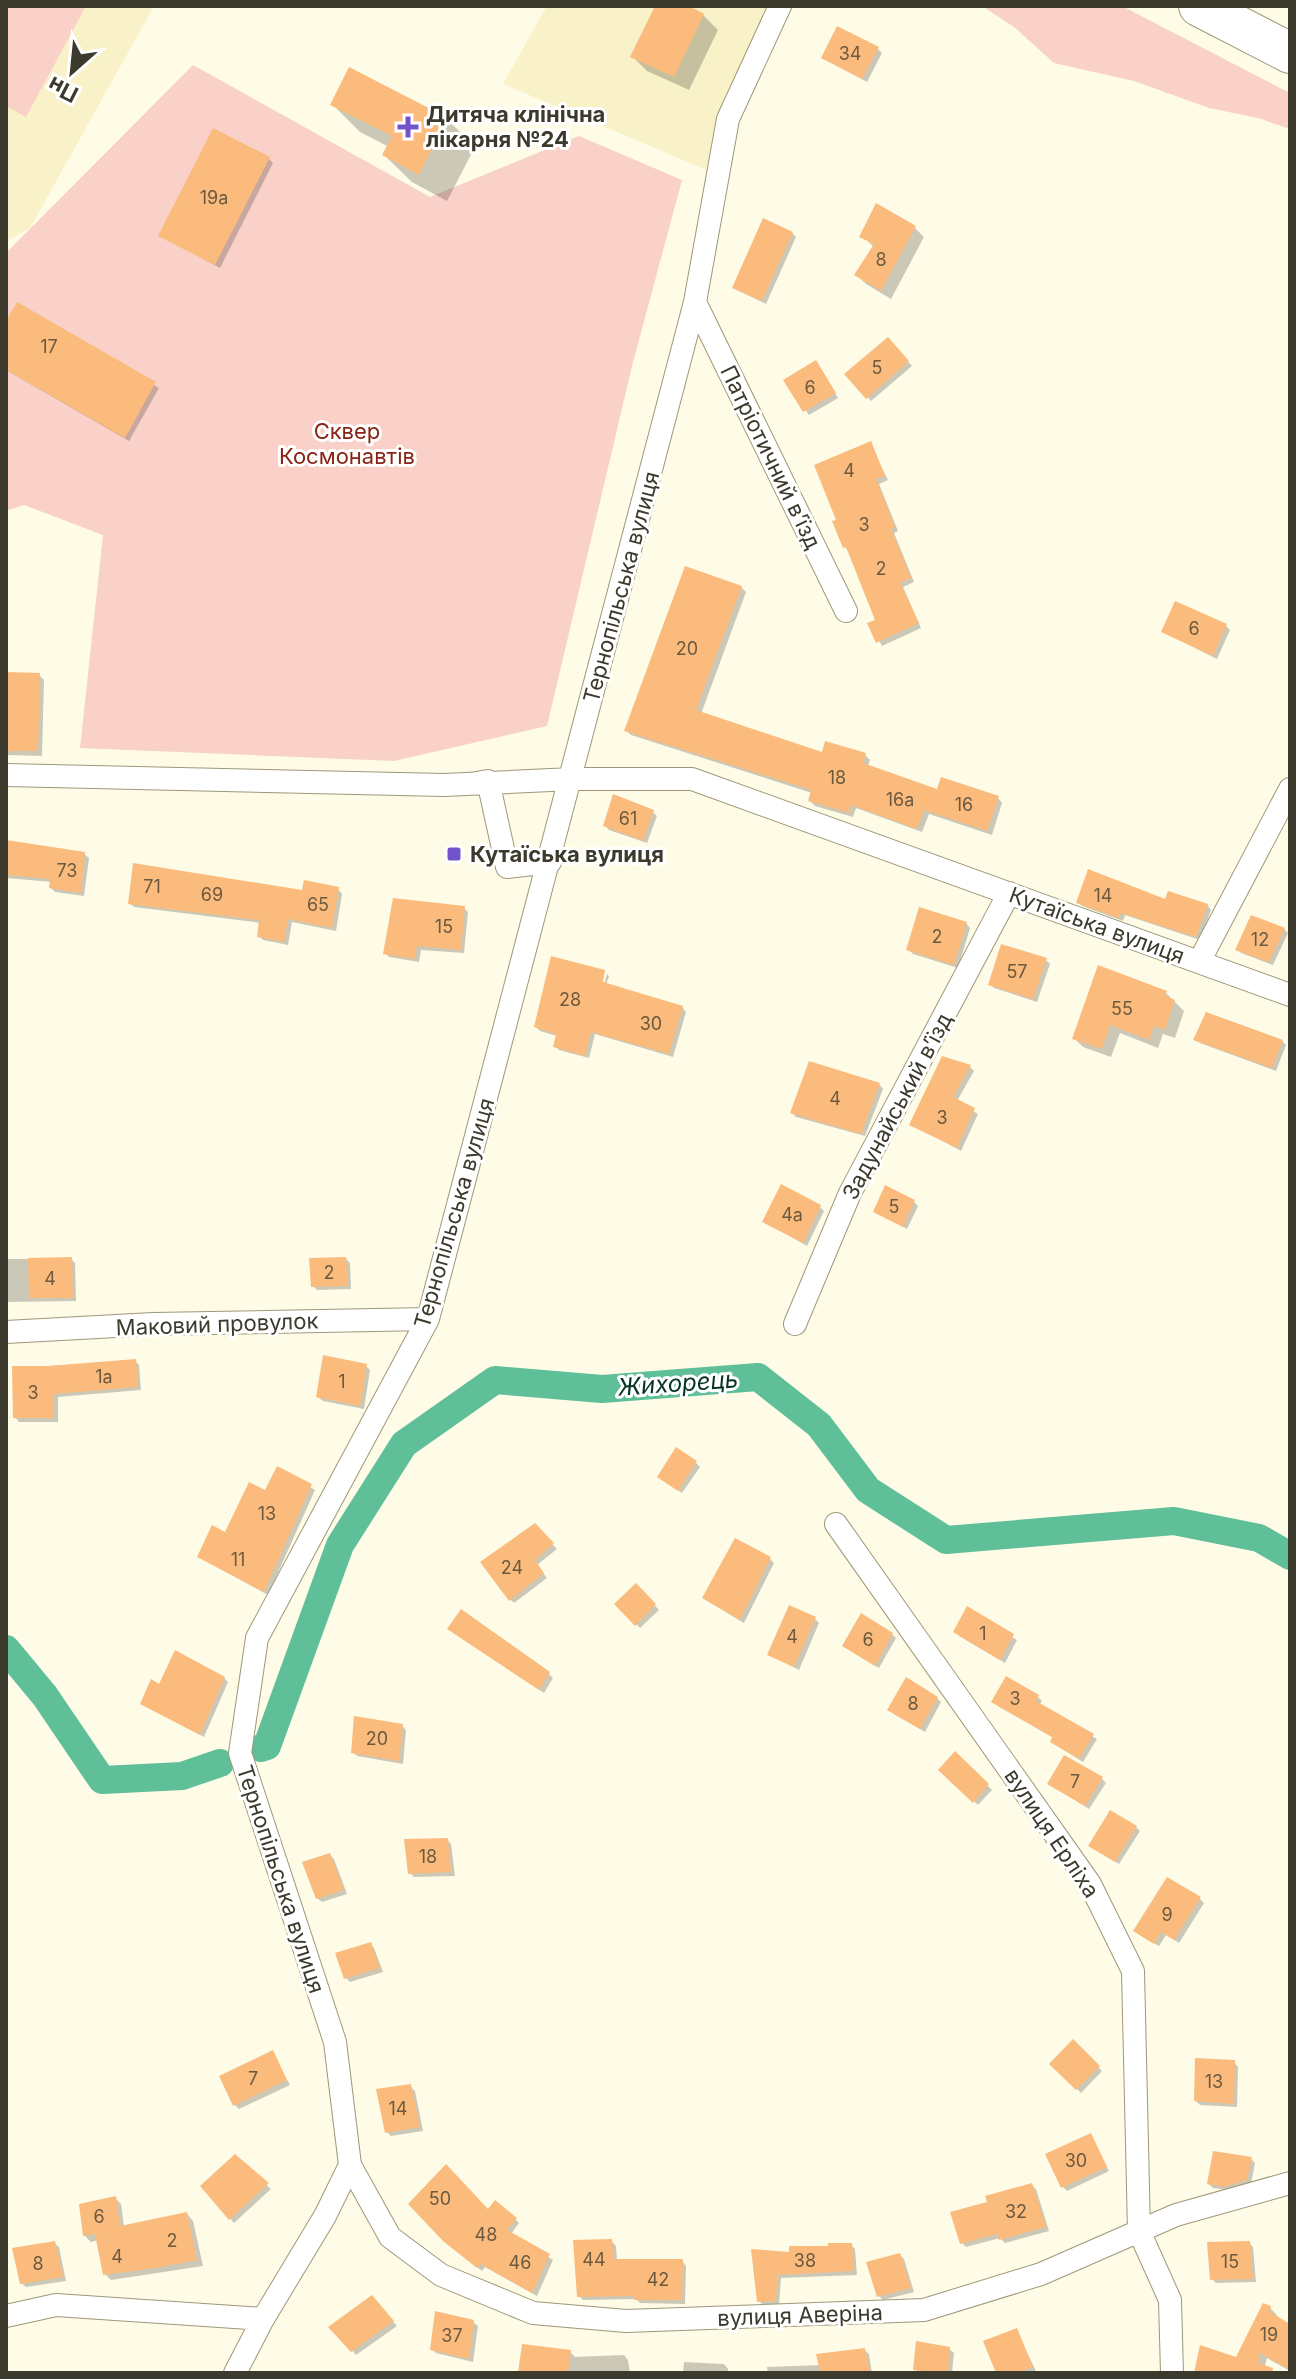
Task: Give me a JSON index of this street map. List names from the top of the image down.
{
  "streets": {
    "street": [
      "Патріотичний в’їзд",
      "Тернопільська вулиця",
      "Кутаїська вулиця",
      "Задунайський в’їзд",
      "Маковий провулок",
      "вулиця Ерліха",
      "вулиця Аверіна"
    ]
  },
  "crossings": [
    ["Патріотичний в’їзд", "Тернопільська вулиця"],
    ["Тернопільська вулиця", "Кутаїська вулиця"],
    ["Тернопільська вулиця", "Маковий провулок"],
    ["Тернопільська вулиця", "вулиця Аверіна"],
    ["Кутаїська вулиця", "Задунайський в’їзд"],
    ["вулиця Ерліха", "вулиця Аверіна"]
  ],
  "water": ["Жихорець"],
  "parks": ["Сквер Космонавтів"],
  "places": {
    "health": ["Дитяча клінічна лікарня №24"],
    "transit": ["Кутаїська вулиця"]
  },
  "house_numbers": [
    "34",
    "19а",
    "8",
    "17",
    "5",
    "6",
    "4",
    "3",
    "2",
    "6",
    "20",
    "18",
    "16а",
    "16",
    "61",
    "73",
    "71",
    "69",
    "14",
    "65",
    "15",
    "2",
    "12",
    "57",
    "28",
    "55",
    "30",
    "4",
    "3",
    "5",
    "4а",
    "2",
    "4",
    "1а",
    "1",
    "3",
    "13",
    "11",
    "24",
    "1",
    "4",
    "6",
    "3",
    "8",
    "20",
    "7",
    "18",
    "9",
    "7",
    "13",
    "14",
    "30",
    "50",
    "32",
    "6",
    "48",
    "2",
    "4",
    "44",
    "38",
    "15",
    "46",
    "8",
    "42",
    "19",
    "37"
  ],
  "north": "bottom left"
}
